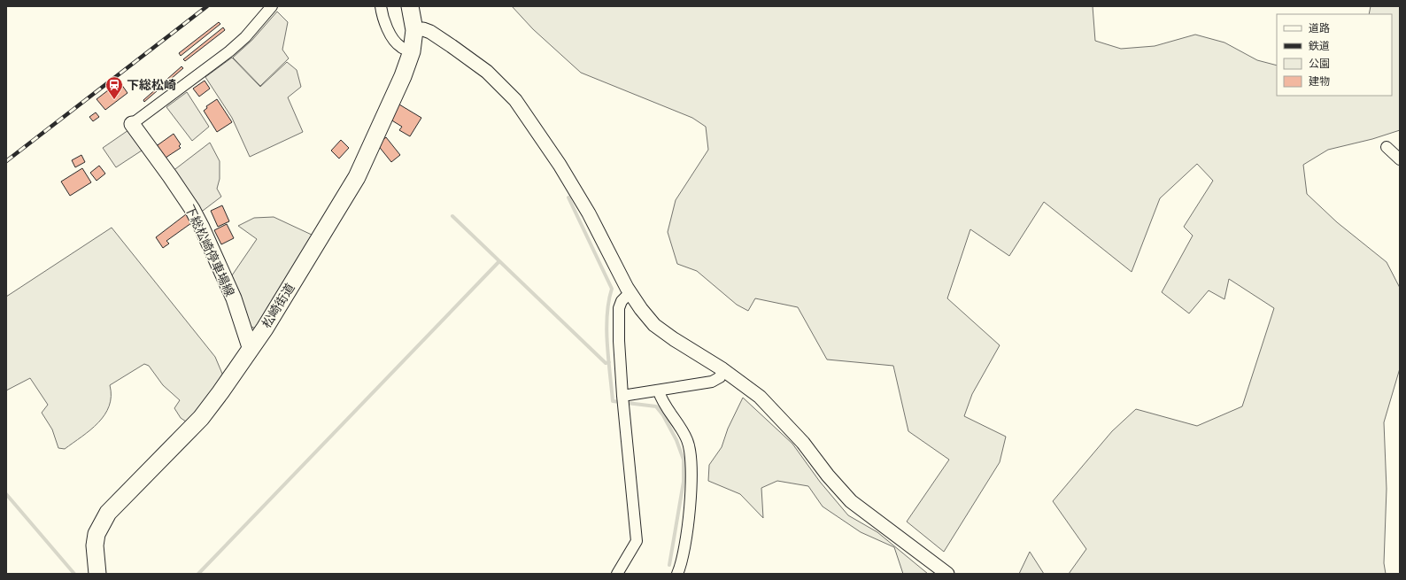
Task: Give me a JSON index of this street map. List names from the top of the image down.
{
  "streets": {
    "main road": ["下総松崎停車場線", "松崎街道"]
  },
  "crossings": [
    ["下総松崎停車場線", "松崎街道"]
  ],
  "places": {
    "station": ["下総松崎"]
  },
  "legend": [
    "道路",
    "鉄道",
    "公園",
    "建物"
  ]
}
